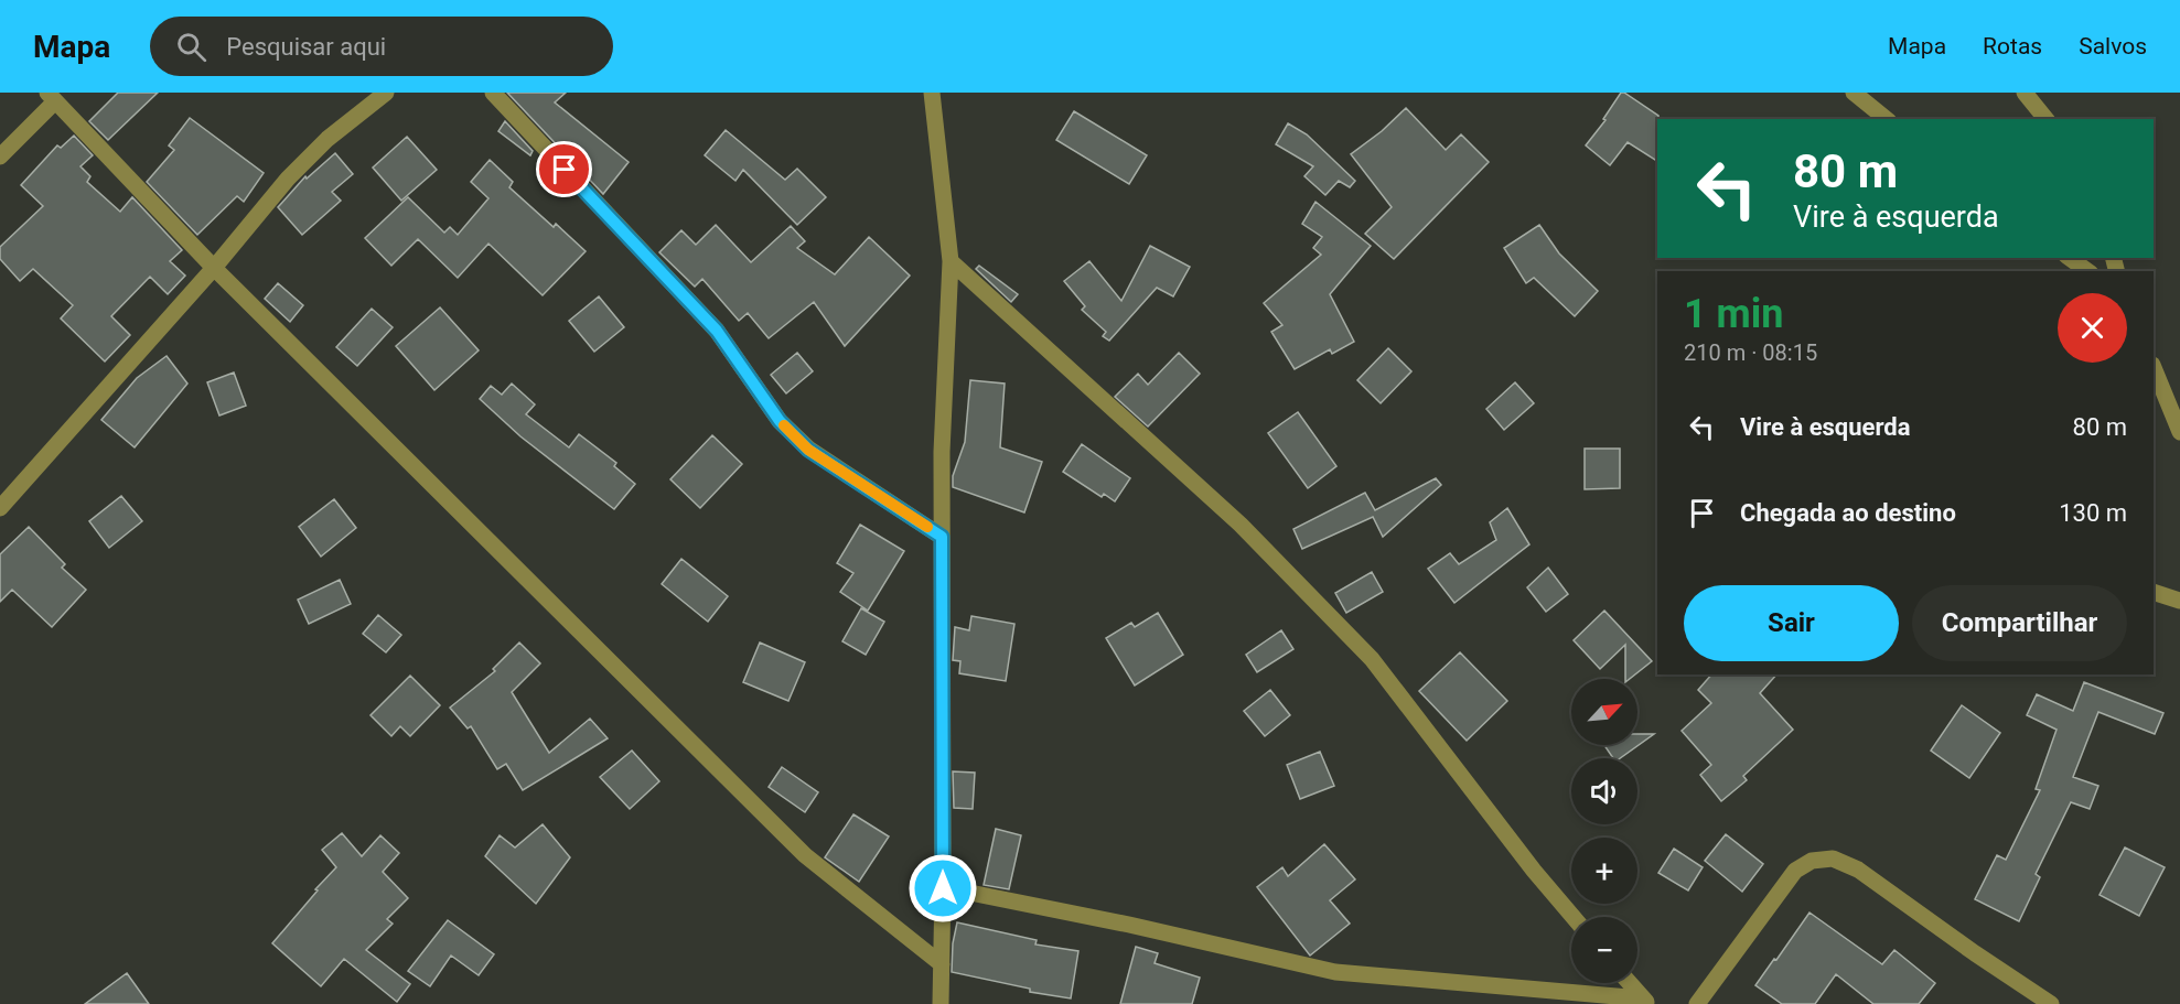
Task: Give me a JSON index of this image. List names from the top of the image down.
{
  "north": "top right",
  "page": {
    "header": "Mapa",
    "search": "Pesquisar aqui",
    "nav": ["Mapa", "Rotas", "Salvos"],
    "turn": ["80 m", "Vire à esquerda"],
    "heading": ["1 min", "210 m · 08:15"],
    "list": [
      {
        "name": "Vire à esquerda",
        "value": "80 m"
      },
      {
        "name": "Chegada ao destino",
        "value": "130 m"
      }
    ],
    "buttons": ["Sair", "Compartilhar"],
    "map_buttons": ["+", "−"]
  }
}
